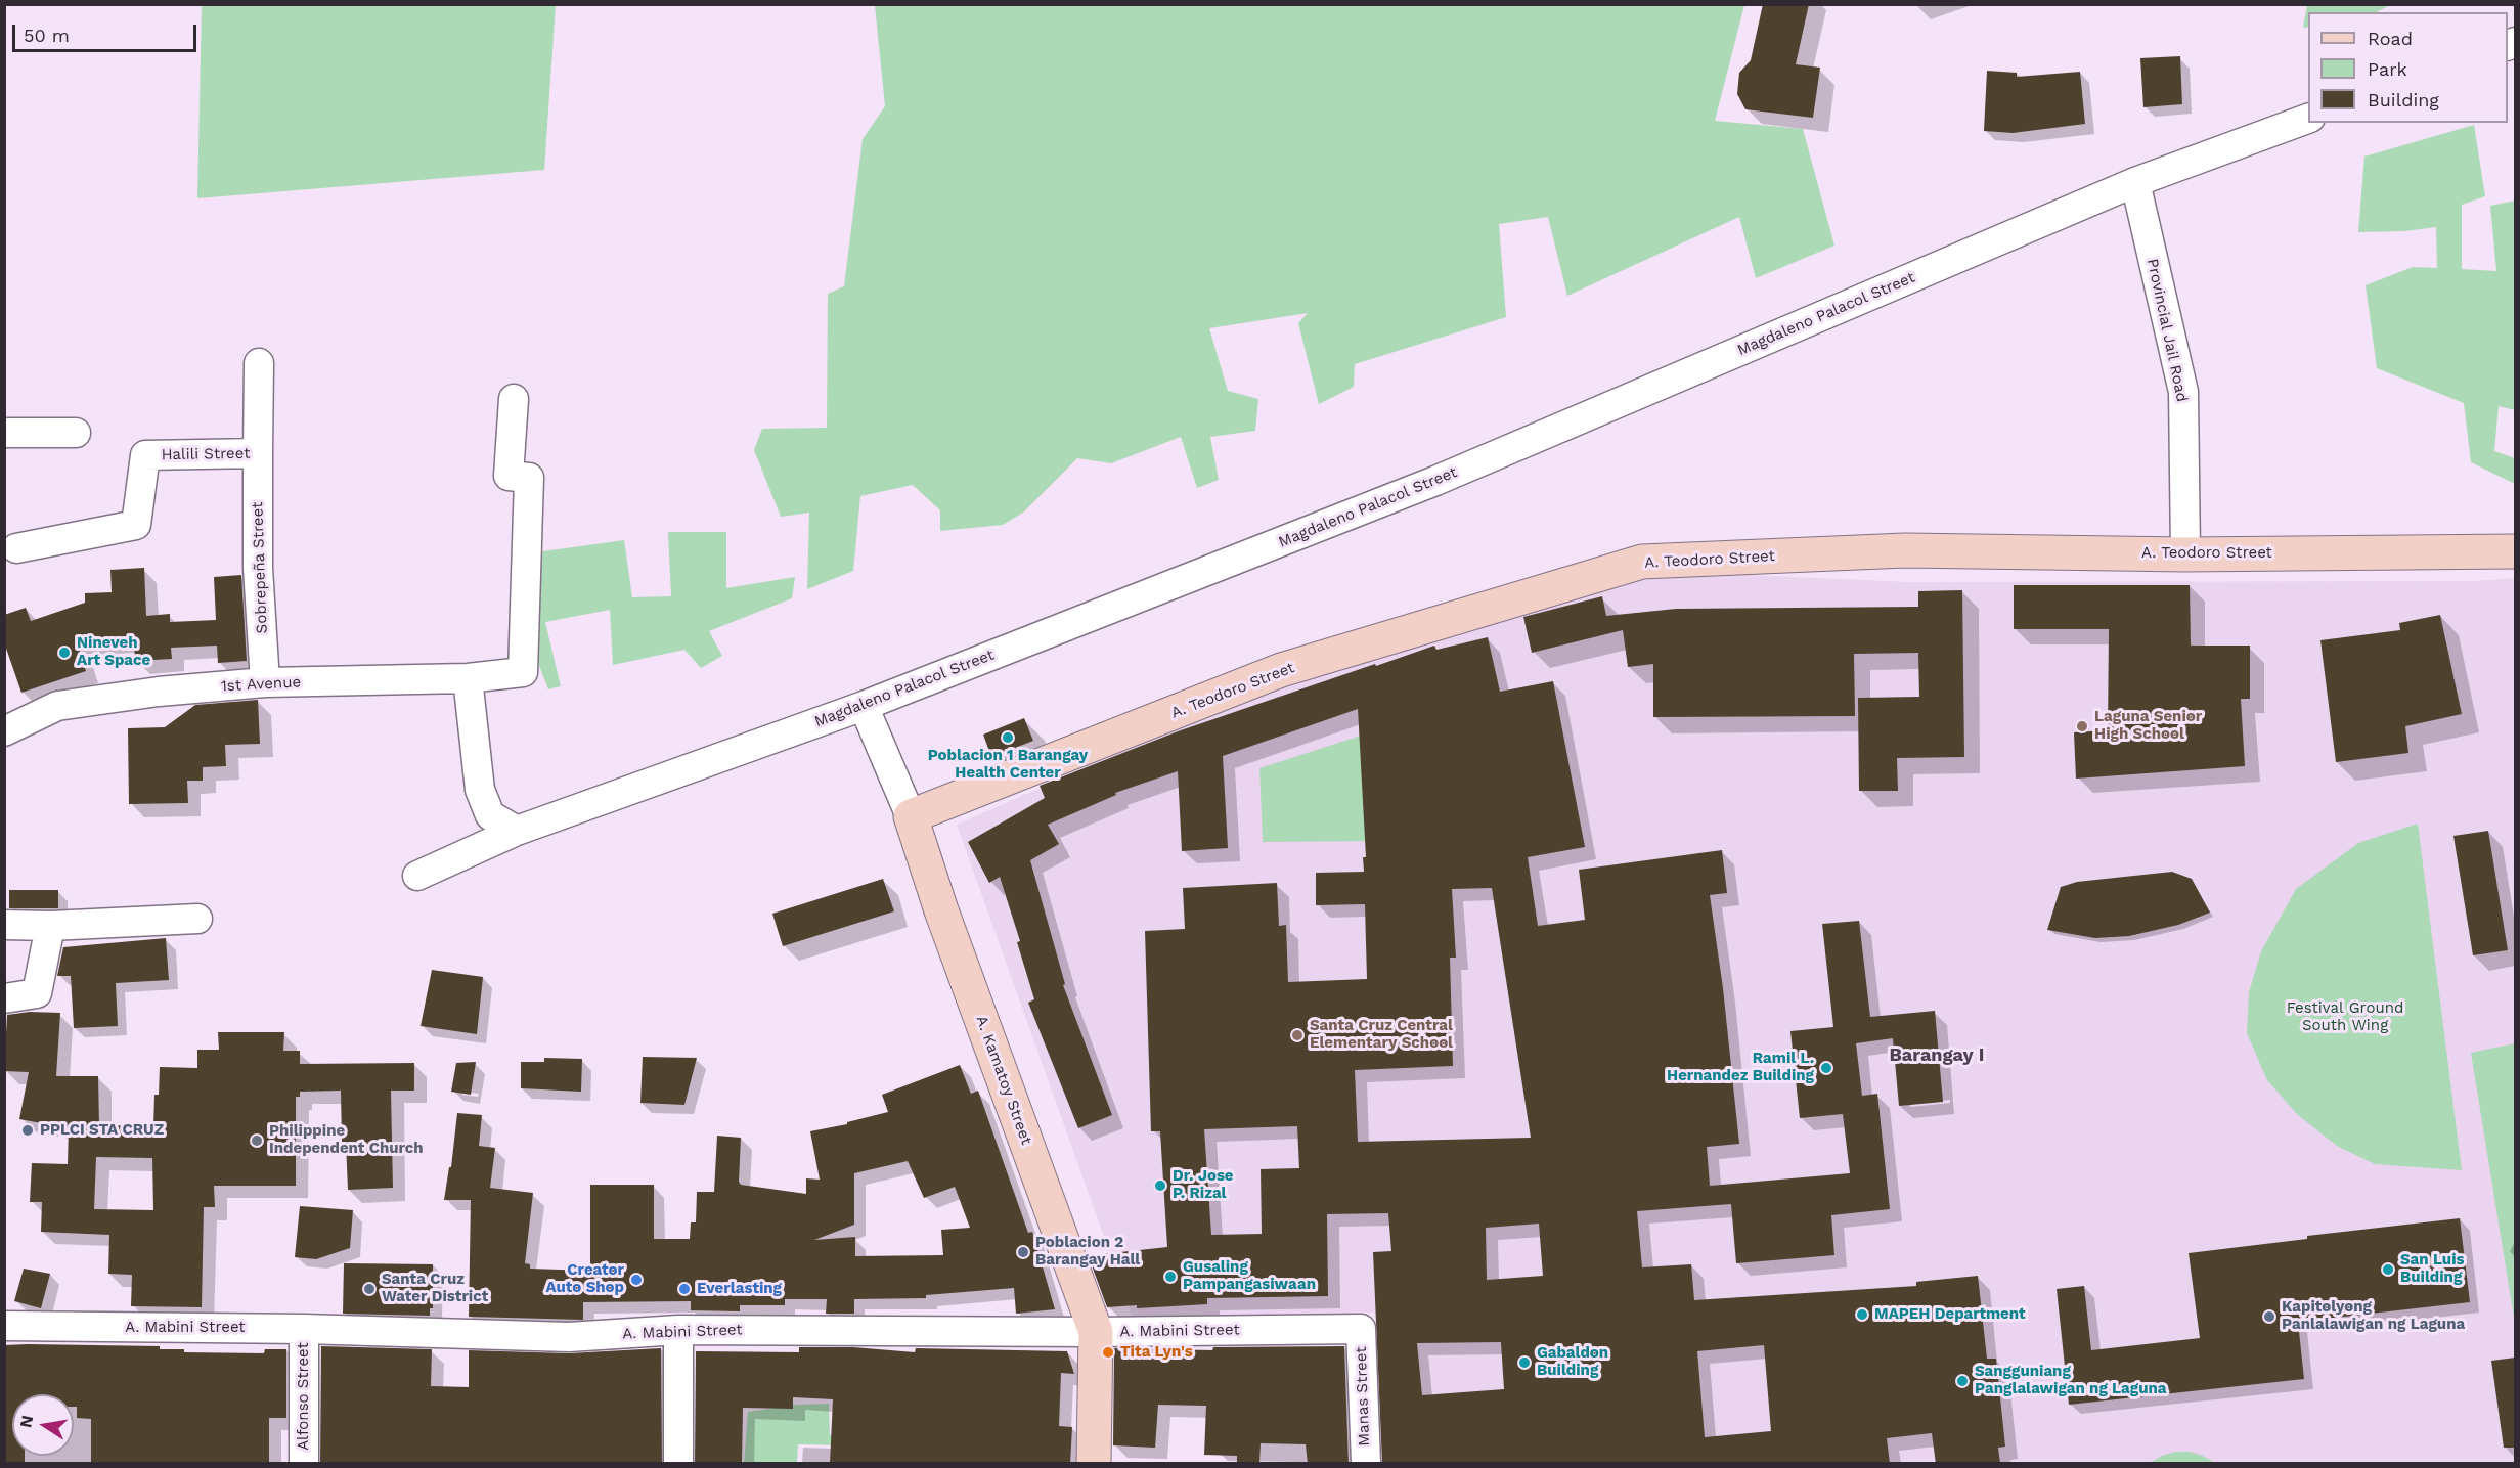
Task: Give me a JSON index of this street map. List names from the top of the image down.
{
  "streets": {
    "street": [
      "Magdaleno Palacol Street",
      "Provincial Jail Road",
      "Halili Street",
      "A. Teodoro Street",
      "Sobrepeña Street",
      "1st Avenue",
      "A. Kamatoy Street",
      "A. Mabini Street",
      "Alfonso Street",
      "Manas Street"
    ]
  },
  "crossings": [
    ["Magdaleno Palacol Street", "Provincial Jail Road"],
    ["Magdaleno Palacol Street", "A. Kamatoy Street"],
    ["Provincial Jail Road", "A. Teodoro Street"],
    ["Halili Street", "Sobrepeña Street"],
    ["A. Teodoro Street", "A. Kamatoy Street"],
    ["Sobrepeña Street", "1st Avenue"],
    ["A. Kamatoy Street", "A. Mabini Street"],
    ["A. Mabini Street", "Alfonso Street"],
    ["A. Mabini Street", "Manas Street"]
  ],
  "districts": ["Barangay I"],
  "parks": ["Festival Ground South Wing"],
  "places": [
    "Nineveh Art Space",
    "Laguna Senior High School",
    "Poblacion 1 Barangay Health Center",
    "Santa Cruz Central Elementary School",
    "Ramil L. Hernandez Building",
    "PPLCI STA CRUZ",
    "Philippine Independent Church",
    "Dr. Jose P. Rizal",
    "Poblacion 2 Barangay Hall",
    "San Luis Building",
    "Gusaling Pampangasiwaan",
    "Creator Auto Shop",
    "Santa Cruz Water District",
    "Everlasting",
    "MAPEH Department",
    "Kapitolyong Panlalawigan ng Laguna",
    "Tita Lyn's",
    "Gabaldon Building",
    "Sangguniang Panglalawigan ng Laguna"
  ],
  "legend": ["Road", "Park", "Building"],
  "scale_bar": "50 m",
  "north": "left"
}
